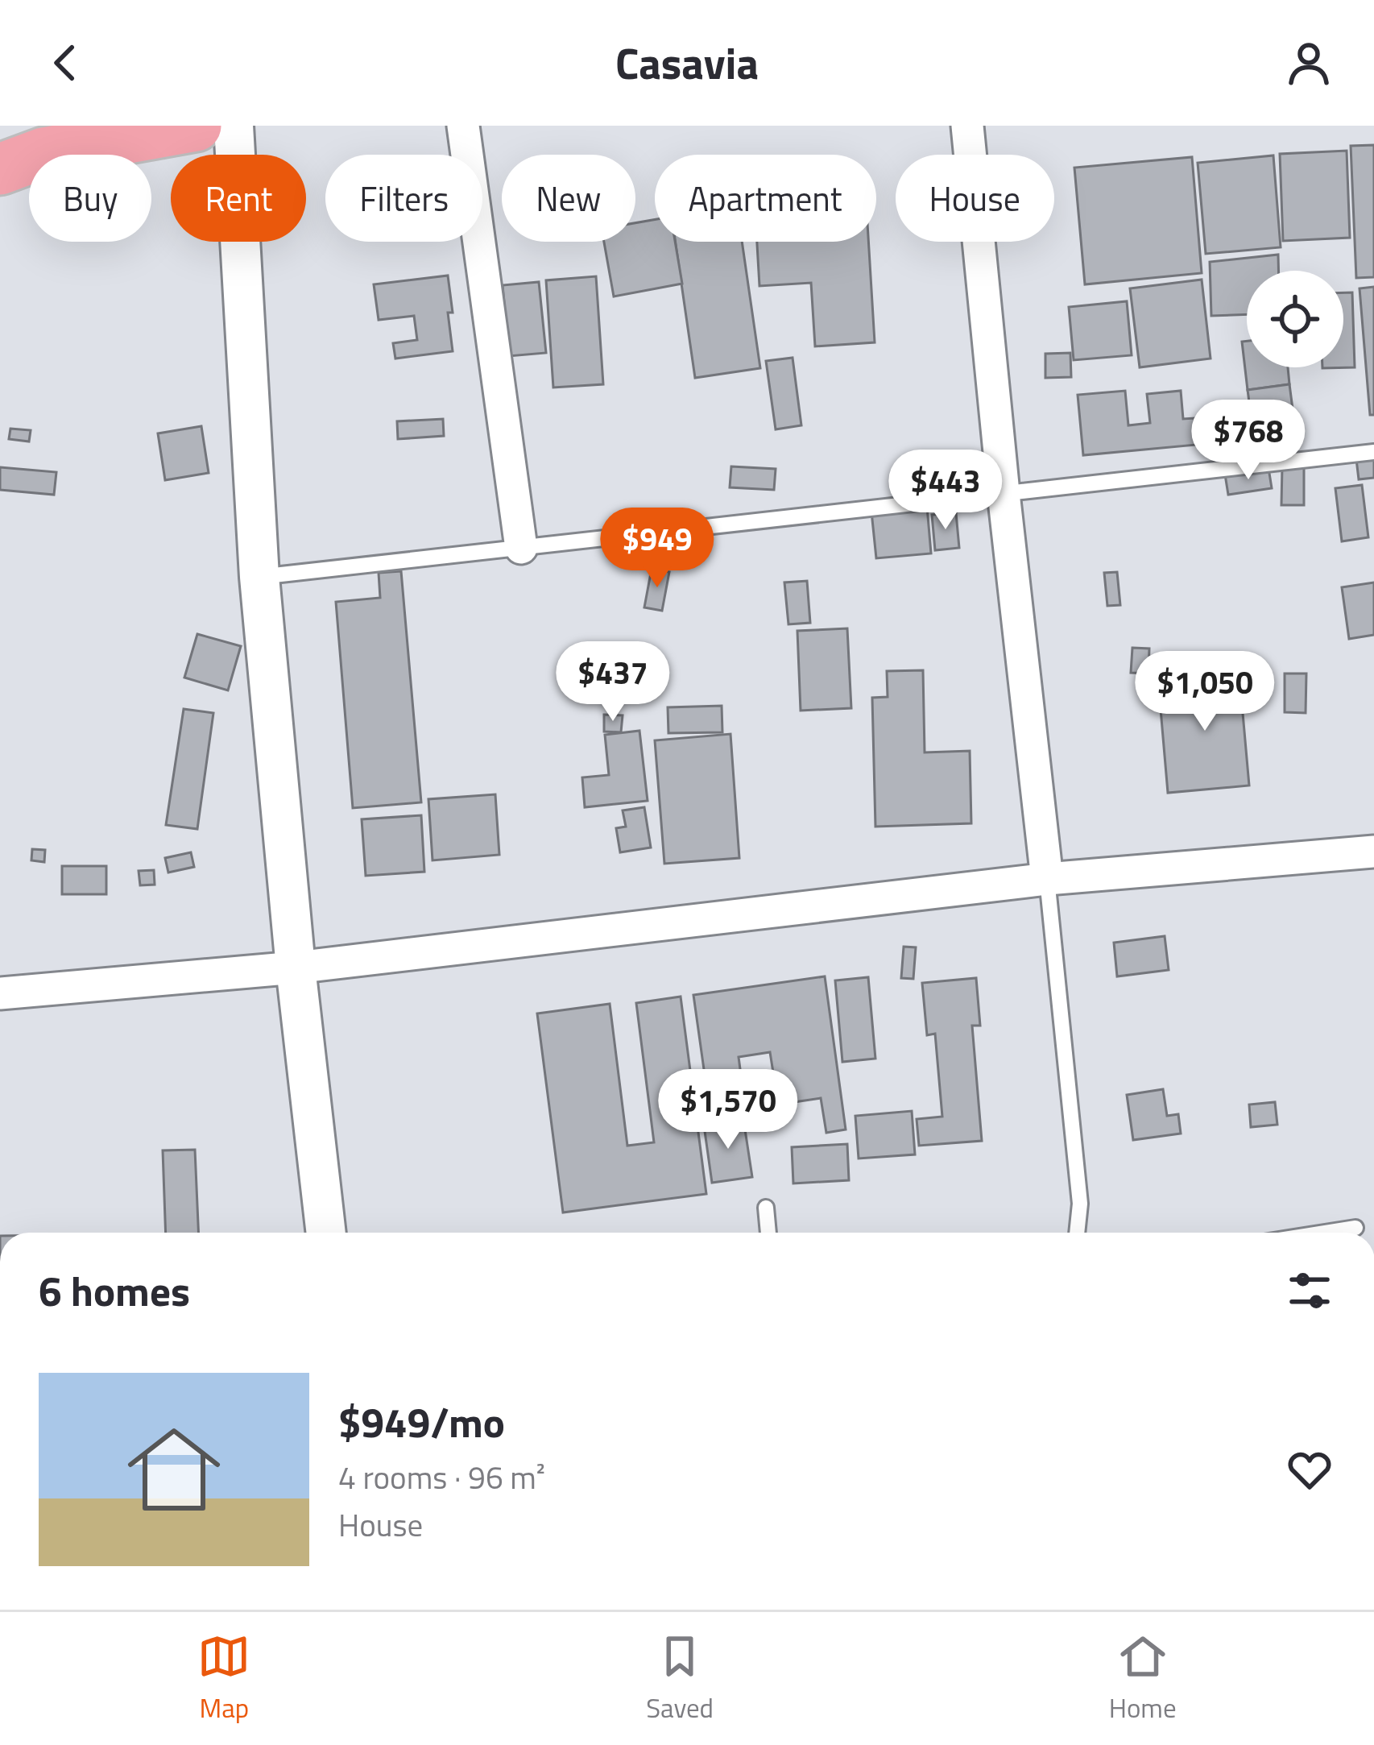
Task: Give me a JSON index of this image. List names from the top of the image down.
{
  "page": {
    "header": "Casavia",
    "chip": [
      "Buy",
      "Rent",
      "Filters",
      "New",
      "Apartment",
      "House"
    ],
    "price": [
      "$768",
      "$443",
      "$949",
      "$437",
      "$1,050",
      "$1,570"
    ],
    "heading": "6 homes",
    "list": [
      {
        "name": "$949/mo",
        "note": "4 rooms · 96 m² · House"
      }
    ],
    "tabs": ["Map", "Saved", "Home"]
  }
}
